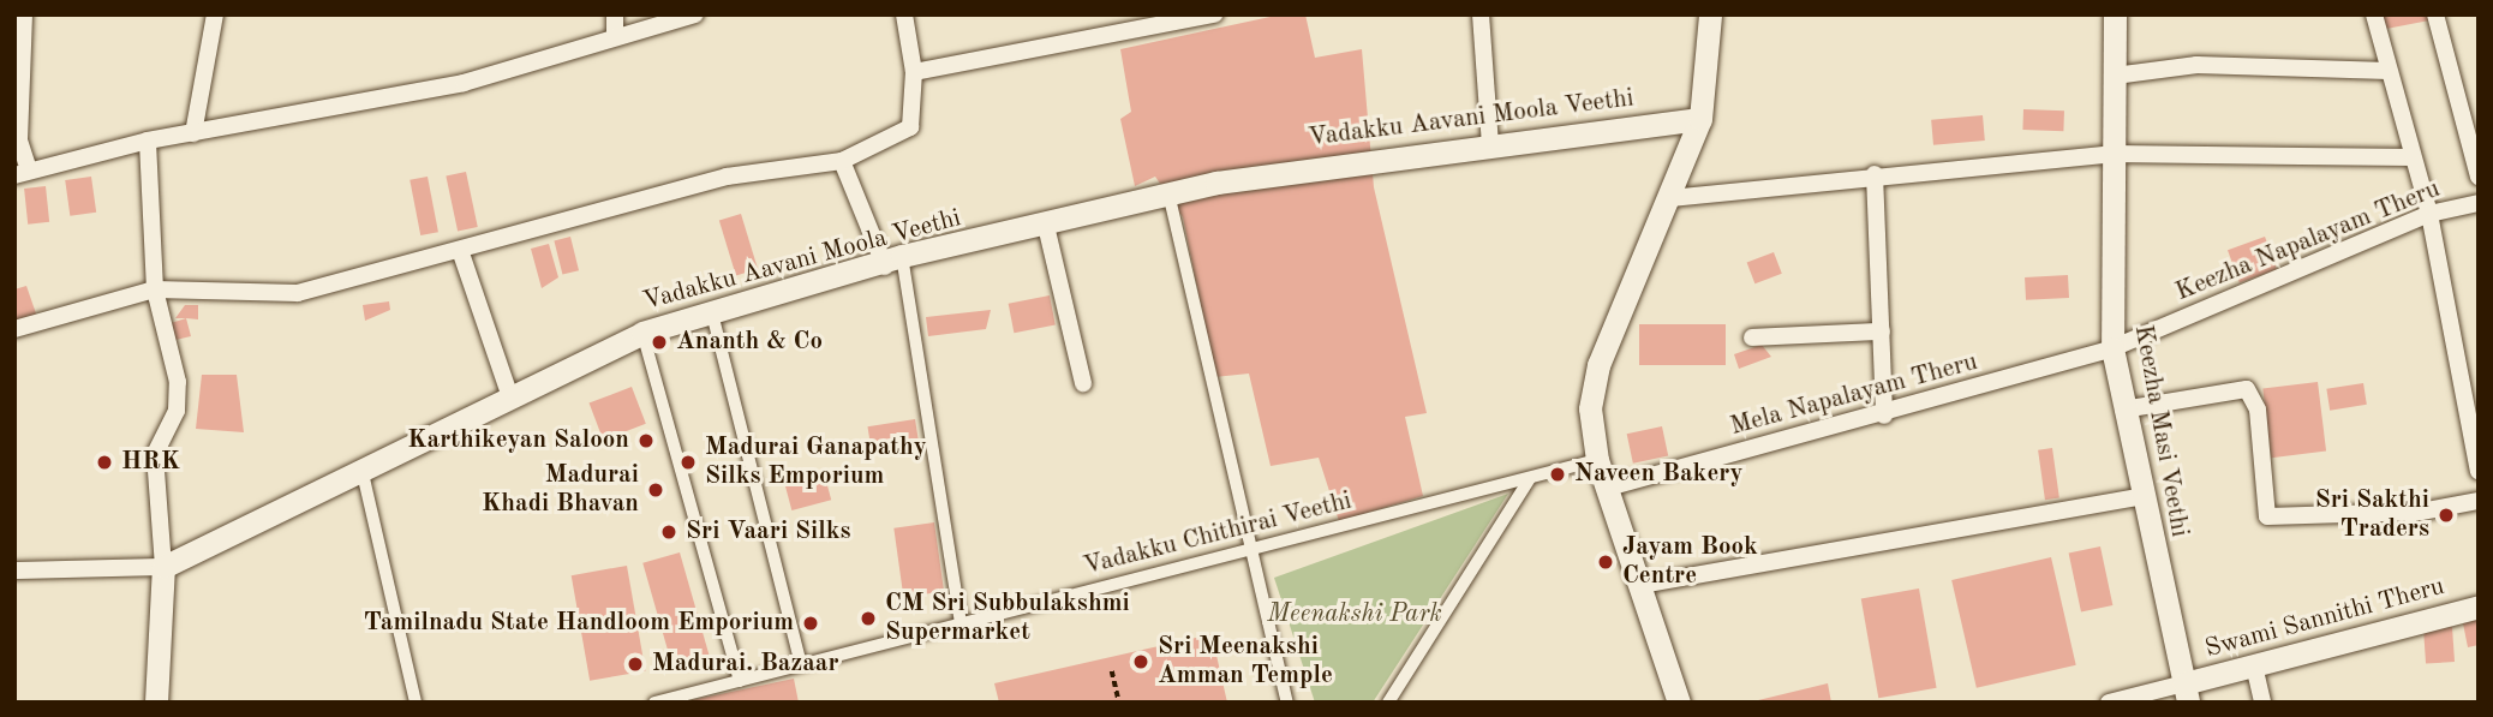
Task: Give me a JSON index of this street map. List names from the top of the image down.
{
  "streets": {
    "main road": ["Vadakku Aavani Moola Veethi", "Keezha Masi Veethi", "Swami Sannithi Theru"],
    "street": ["Keezha Napalayam Theru", "Mela Napalayam Theru", "Vadakku Chithirai Veethi"]
  },
  "crossings": [
    ["Keezha Napalayam Theru", "Mela Napalayam Theru"],
    ["Keezha Napalayam Theru", "Keezha Masi Veethi"],
    ["Mela Napalayam Theru", "Keezha Masi Veethi"],
    ["Keezha Masi Veethi", "Swami Sannithi Theru"]
  ],
  "parks": ["Meenakshi Park"],
  "places": [
    "Ananth & Co",
    "Karthikeyan Saloon",
    "HRK",
    "Madurai Ganapathy Silks Emporium",
    "Naveen Bakery",
    "Madurai Khadi Bhavan",
    "Sri Sakthi Traders",
    "Sri Vaari Silks",
    "Jayam Book Centre",
    "CM Sri Subbulakshmi Supermarket",
    "Tamilnadu State Handloom Emporium",
    "Sri Meenakshi Amman Temple",
    "Madurai. Bazaar"
  ]
}
